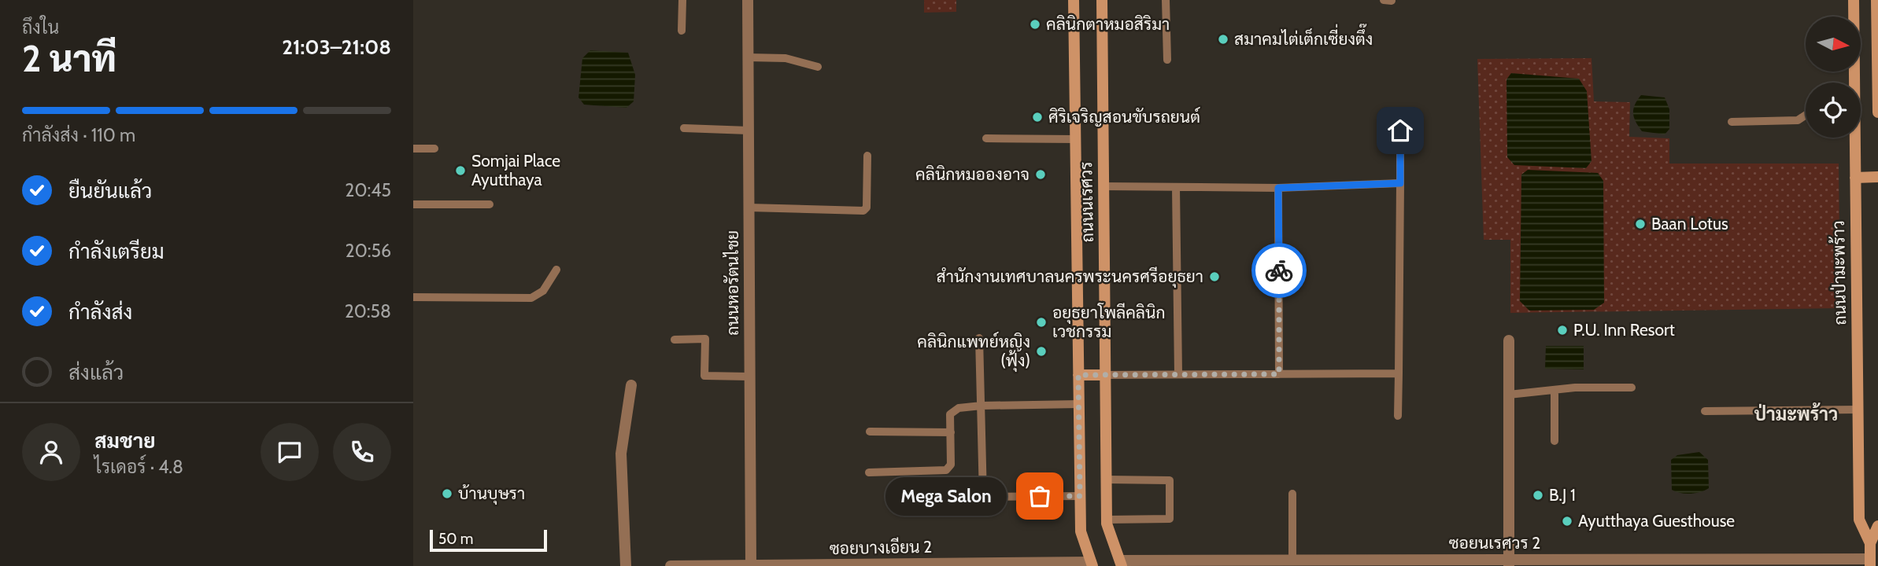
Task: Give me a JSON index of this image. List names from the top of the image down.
{
  "streets": {
    "street": [
      "ถนนนเรศวร",
      "ถนนป่ามะพร้าว",
      "ถนนหอรัตนไชย",
      "ซอยนเรศวร 2",
      "ซอยบางเอียน 2"
    ]
  },
  "crossings": [
    ["ถนนนเรศวร", "ซอยนเรศวร 2"],
    ["ถนนนเรศวร", "ซอยบางเอียน 2"],
    ["ถนนป่ามะพร้าว", "ซอยนเรศวร 2"],
    ["ถนนหอรัตนไชย", "ซอยบางเอียน 2"]
  ],
  "districts": ["ป่ามะพร้าว"],
  "places": [
    "คลินิกตาหมอสิริมา",
    "สมาคมไต่เต็กเซี่ยงตึ๊ง",
    "ศิริเจริญสอนขับรถยนต์",
    "Somjai Place Ayutthaya",
    "คลินิกหมอองอาจ",
    "Baan Lotus",
    "สำนักงานเทศบาลนครพระนครศรีอยุธยา",
    "อยุธยาโพลีคลินิก เวชกรรม",
    "P.U. Inn Resort",
    "คลินิกแพทย์หญิง (ฟุ้ง)",
    "บ้านบุษรา",
    "B.J 1",
    "Mega Salon",
    "Ayutthaya Guesthouse"
  ],
  "scale_bar": "50 m",
  "north": "right",
  "page": {
    "heading": ["2 นาที", "ถึงใน", "21:03–21:08"],
    "panel": ["สมชาย", "ไรเดอร์ · 4.8"],
    "bar": "กำลังส่ง · 110 m",
    "list": [
      ["ยืนยันแล้ว", "20:45"],
      ["กำลังเตรียม", "20:56"],
      ["กำลังส่ง", "20:58"],
      "ส่งแล้ว"
    ],
    "bubble": "Mega Salon",
    "scale": "50 m"
  }
}
